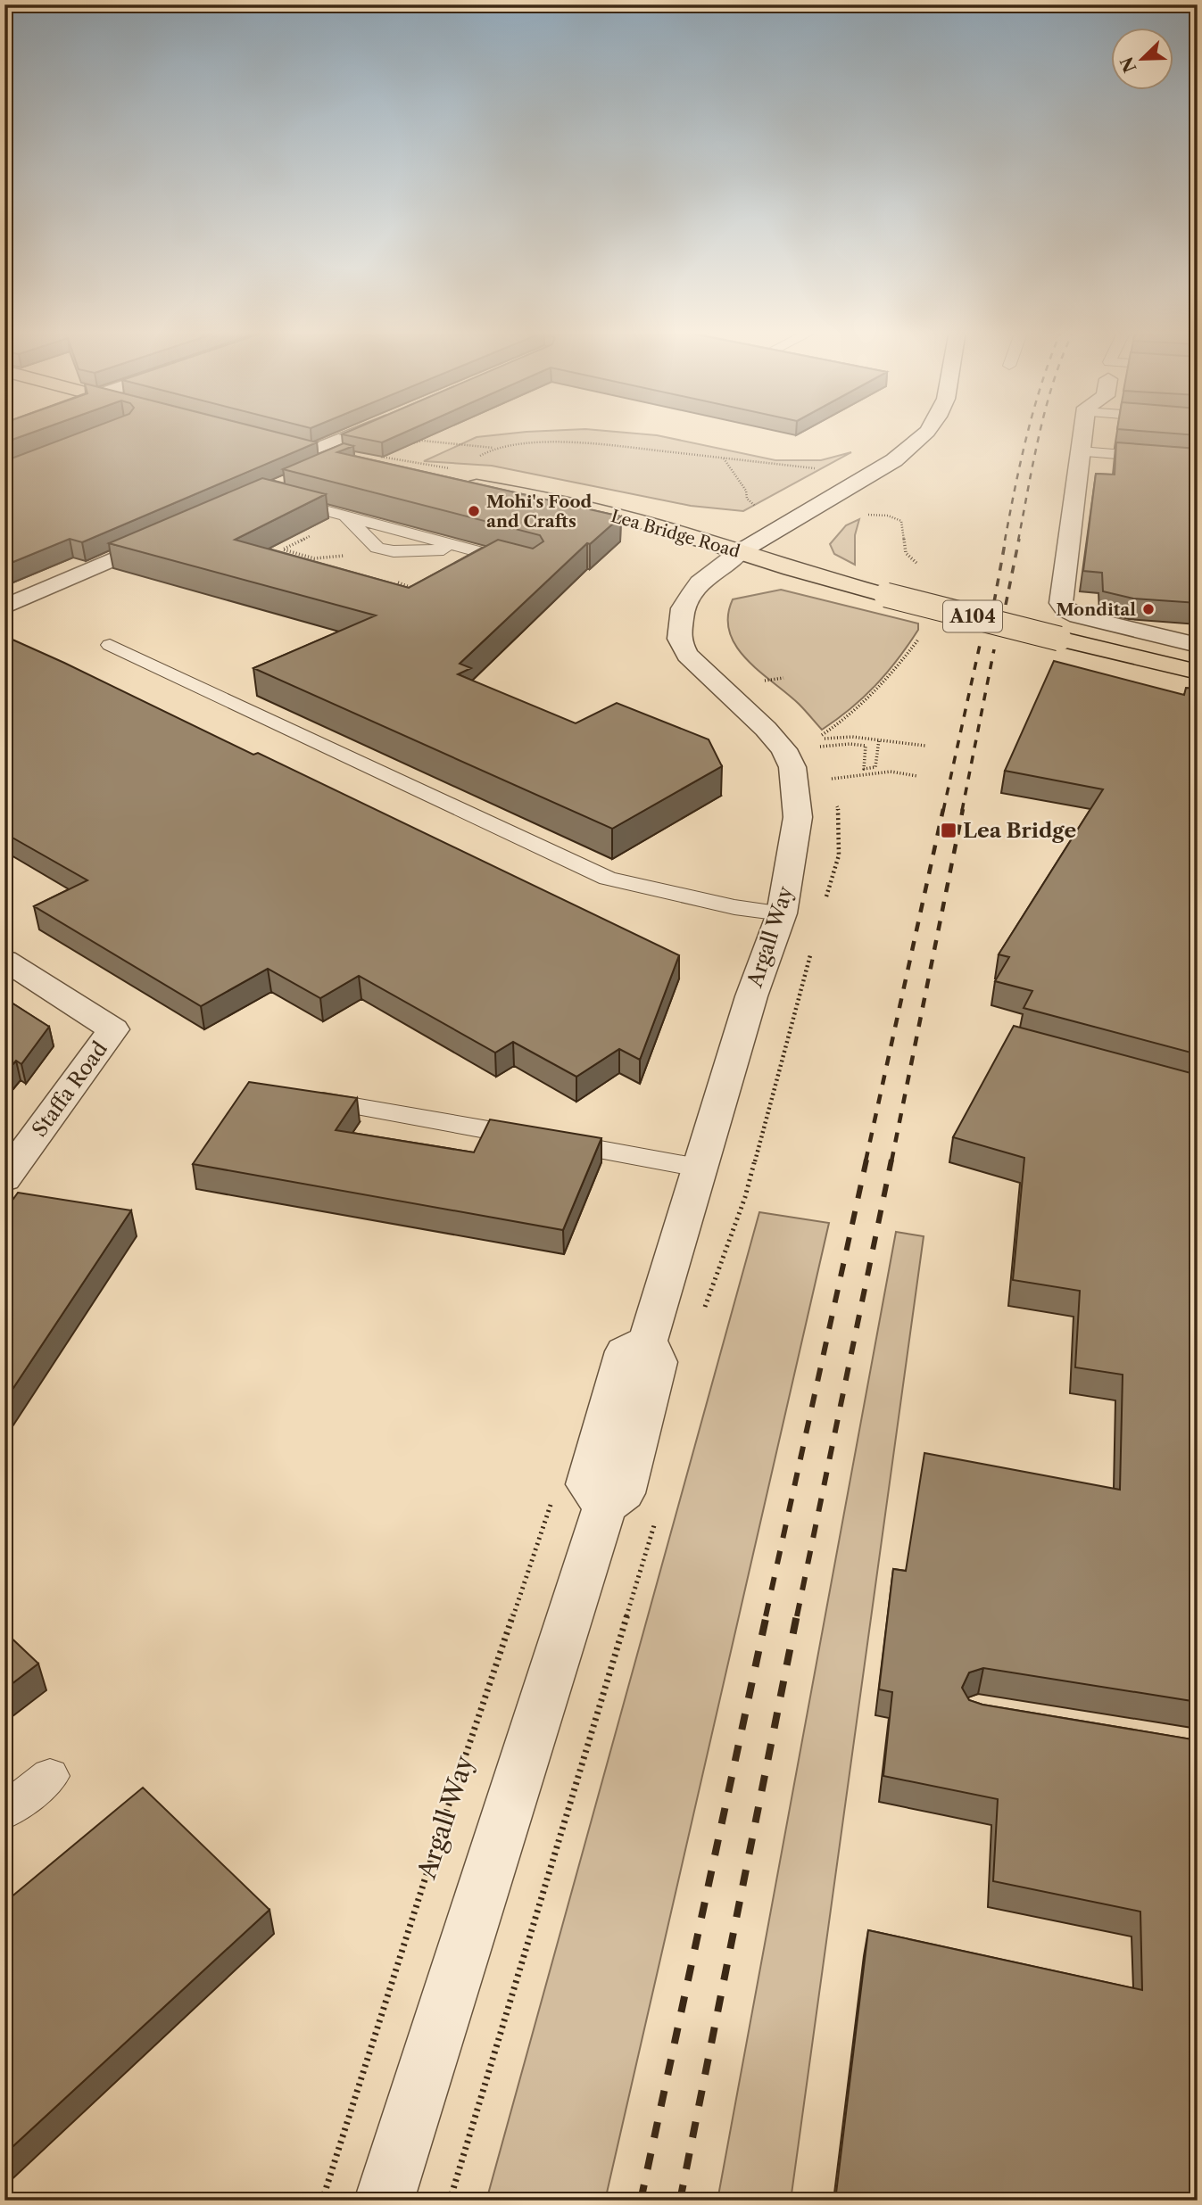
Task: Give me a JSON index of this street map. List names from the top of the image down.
{
  "streets": {
    "main road": ["Lea Bridge Road", "A104"],
    "street": ["Argall Way", "Staffa Road"]
  },
  "crossings": [
    ["Lea Bridge Road", "Argall Way"]
  ],
  "places": {
    "other": ["Mohi's Food and Crafts", "Mondital"],
    "transit": ["Lea Bridge"]
  },
  "north": "bottom left"
}
